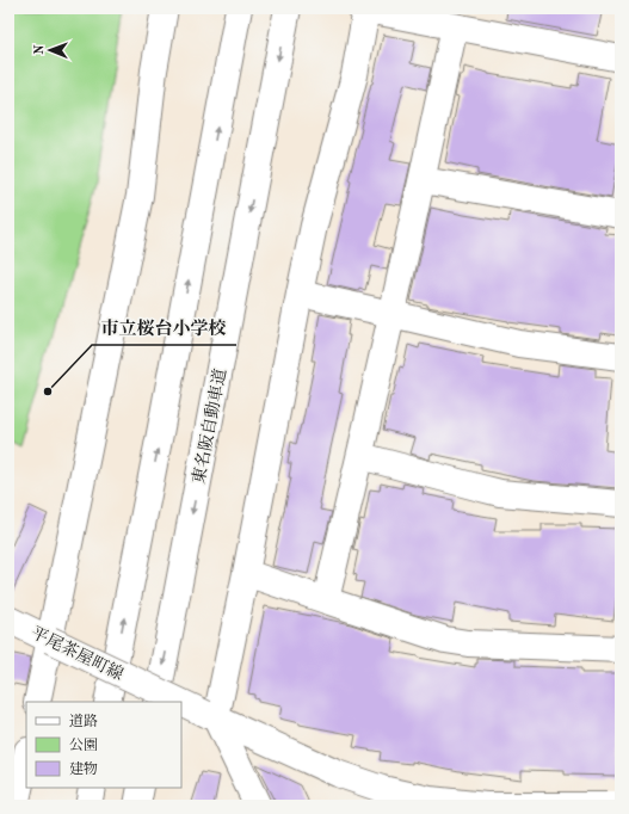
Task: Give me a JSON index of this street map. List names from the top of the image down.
{
  "streets": {
    "main road": ["東名阪自動車道", "平尾茶屋町線"]
  },
  "places": ["市立桜台小学校"],
  "legend": ["道路", "公園", "建物"],
  "north": "left"
}
